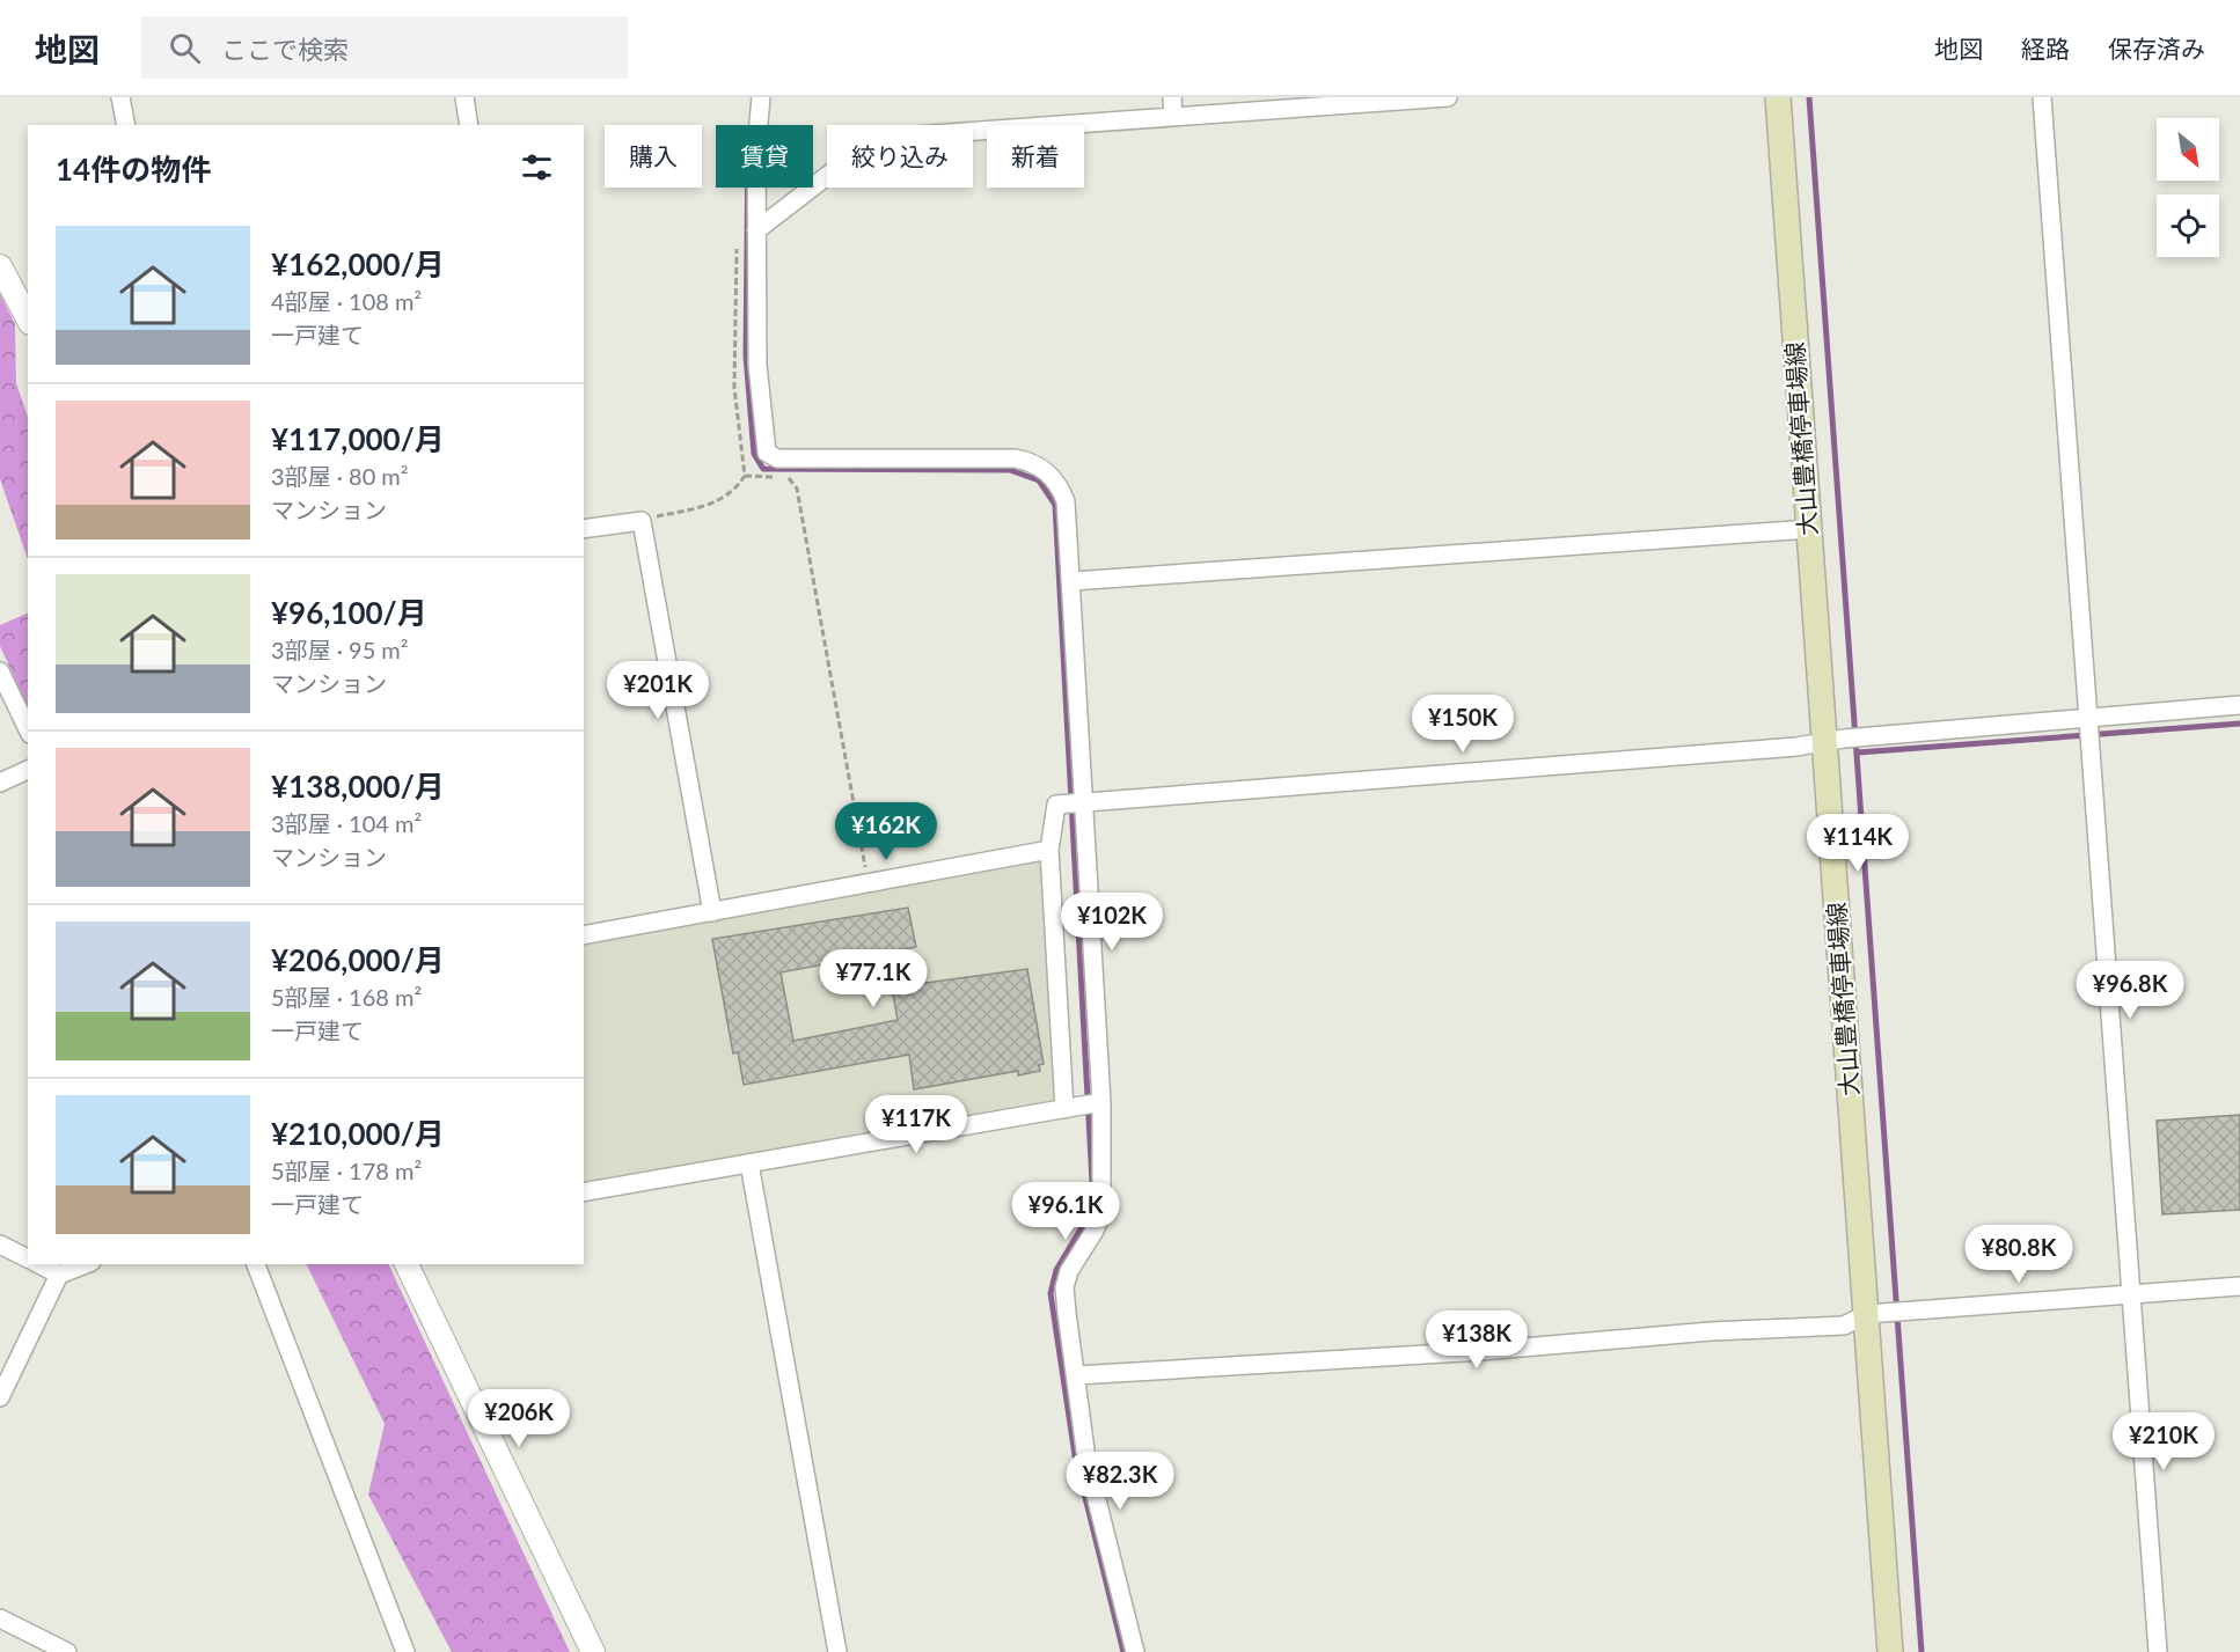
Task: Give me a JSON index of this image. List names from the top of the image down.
{
  "streets": {
    "main road": ["大山豊橋停車場線"]
  },
  "north": "bottom right",
  "page": {
    "header": "地図",
    "search": "ここで検索",
    "nav": ["地図", "経路", "保存済み"],
    "chip": [
      "購入",
      "賃貸",
      "絞り込み",
      "新着"
    ],
    "heading": "14件の物件",
    "list": [
      {
        "name": "¥162,000/月",
        "note": "4部屋 · 108 m² · 一戸建て"
      },
      {
        "name": "¥117,000/月",
        "note": "3部屋 · 80 m² · マンション"
      },
      {
        "name": "¥96,100/月",
        "note": "3部屋 · 95 m² · マンション"
      },
      {
        "name": "¥138,000/月",
        "note": "3部屋 · 104 m² · マンション"
      },
      {
        "name": "¥206,000/月",
        "note": "5部屋 · 168 m² · 一戸建て"
      },
      {
        "name": "¥210,000/月",
        "note": "5部屋 · 178 m² · 一戸建て"
      }
    ],
    "price": [
      "¥201K",
      "¥150K",
      "¥162K",
      "¥114K",
      "¥102K",
      "¥77.1K",
      "¥96.8K",
      "¥117K",
      "¥96.1K",
      "¥80.8K",
      "¥138K",
      "¥206K",
      "¥210K",
      "¥82.3K"
    ]
  }
}
